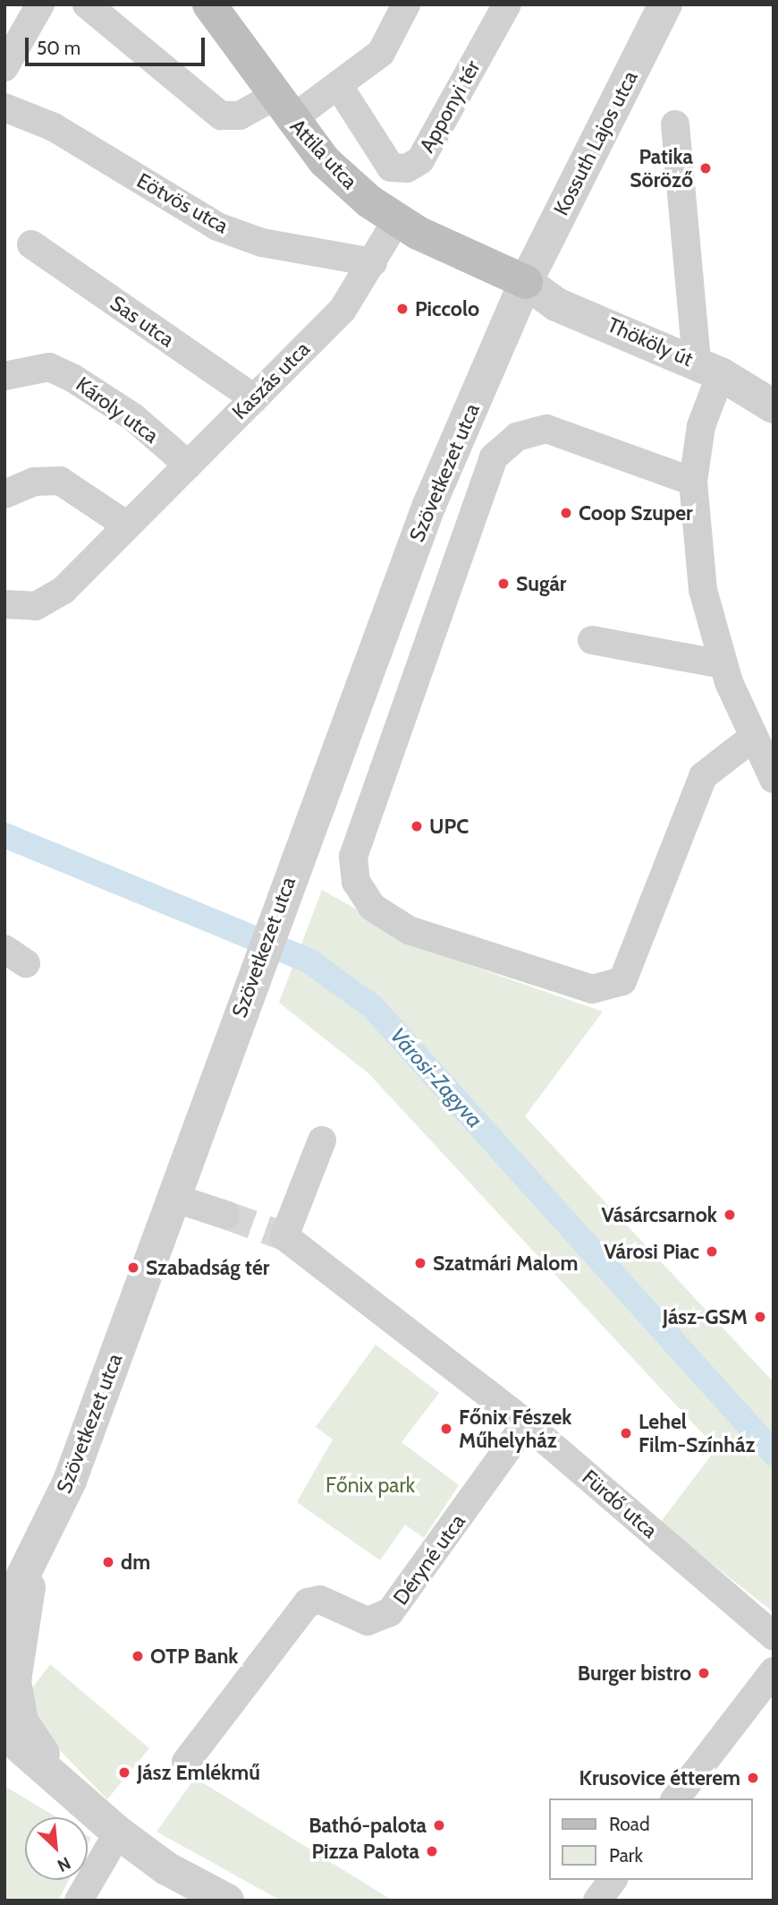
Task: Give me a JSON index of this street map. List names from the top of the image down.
{
  "streets": {
    "main road": ["Attila utca"],
    "street": [
      "Apponyi tér",
      "Kossuth Lajos utca",
      "Eötvös utca",
      "Sas utca",
      "Thököly út",
      "Kaszás utca",
      "Károly utca",
      "Szövetkezet utca",
      "Fürdő utca",
      "Déryné utca"
    ]
  },
  "crossings": [
    ["Kossuth Lajos utca", "Attila utca"],
    ["Kossuth Lajos utca", "Thököly út"],
    ["Kossuth Lajos utca", "Szövetkezet utca"],
    ["Attila utca", "Thököly út"],
    ["Attila utca", "Kaszás utca"],
    ["Attila utca", "Szövetkezet utca"],
    ["Eötvös utca", "Kaszás utca"],
    ["Sas utca", "Kaszás utca"],
    ["Thököly út", "Szövetkezet utca"],
    ["Kaszás utca", "Károly utca"],
    ["Fürdő utca", "Déryné utca"]
  ],
  "water": ["Városi-Zagyva"],
  "parks": ["Főnix park"],
  "places": [
    "Patika Söröző",
    "Piccolo",
    "Coop Szuper",
    "Sugár",
    "UPC",
    "Vásárcsarnok",
    "Városi Piac",
    "Szatmári Malom",
    "Szabadság tér",
    "Jász-GSM",
    "Főnix Fészek Műhelyház",
    "Lehel Film-Színház",
    "dm",
    "OTP Bank",
    "Burger bistro",
    "Jász Emlékmű",
    "Krusovice étterem",
    "Bathó-palota",
    "Pizza Palota"
  ],
  "legend": ["Road", "Park"],
  "scale_bar": "50 m",
  "north": "bottom right"
}
